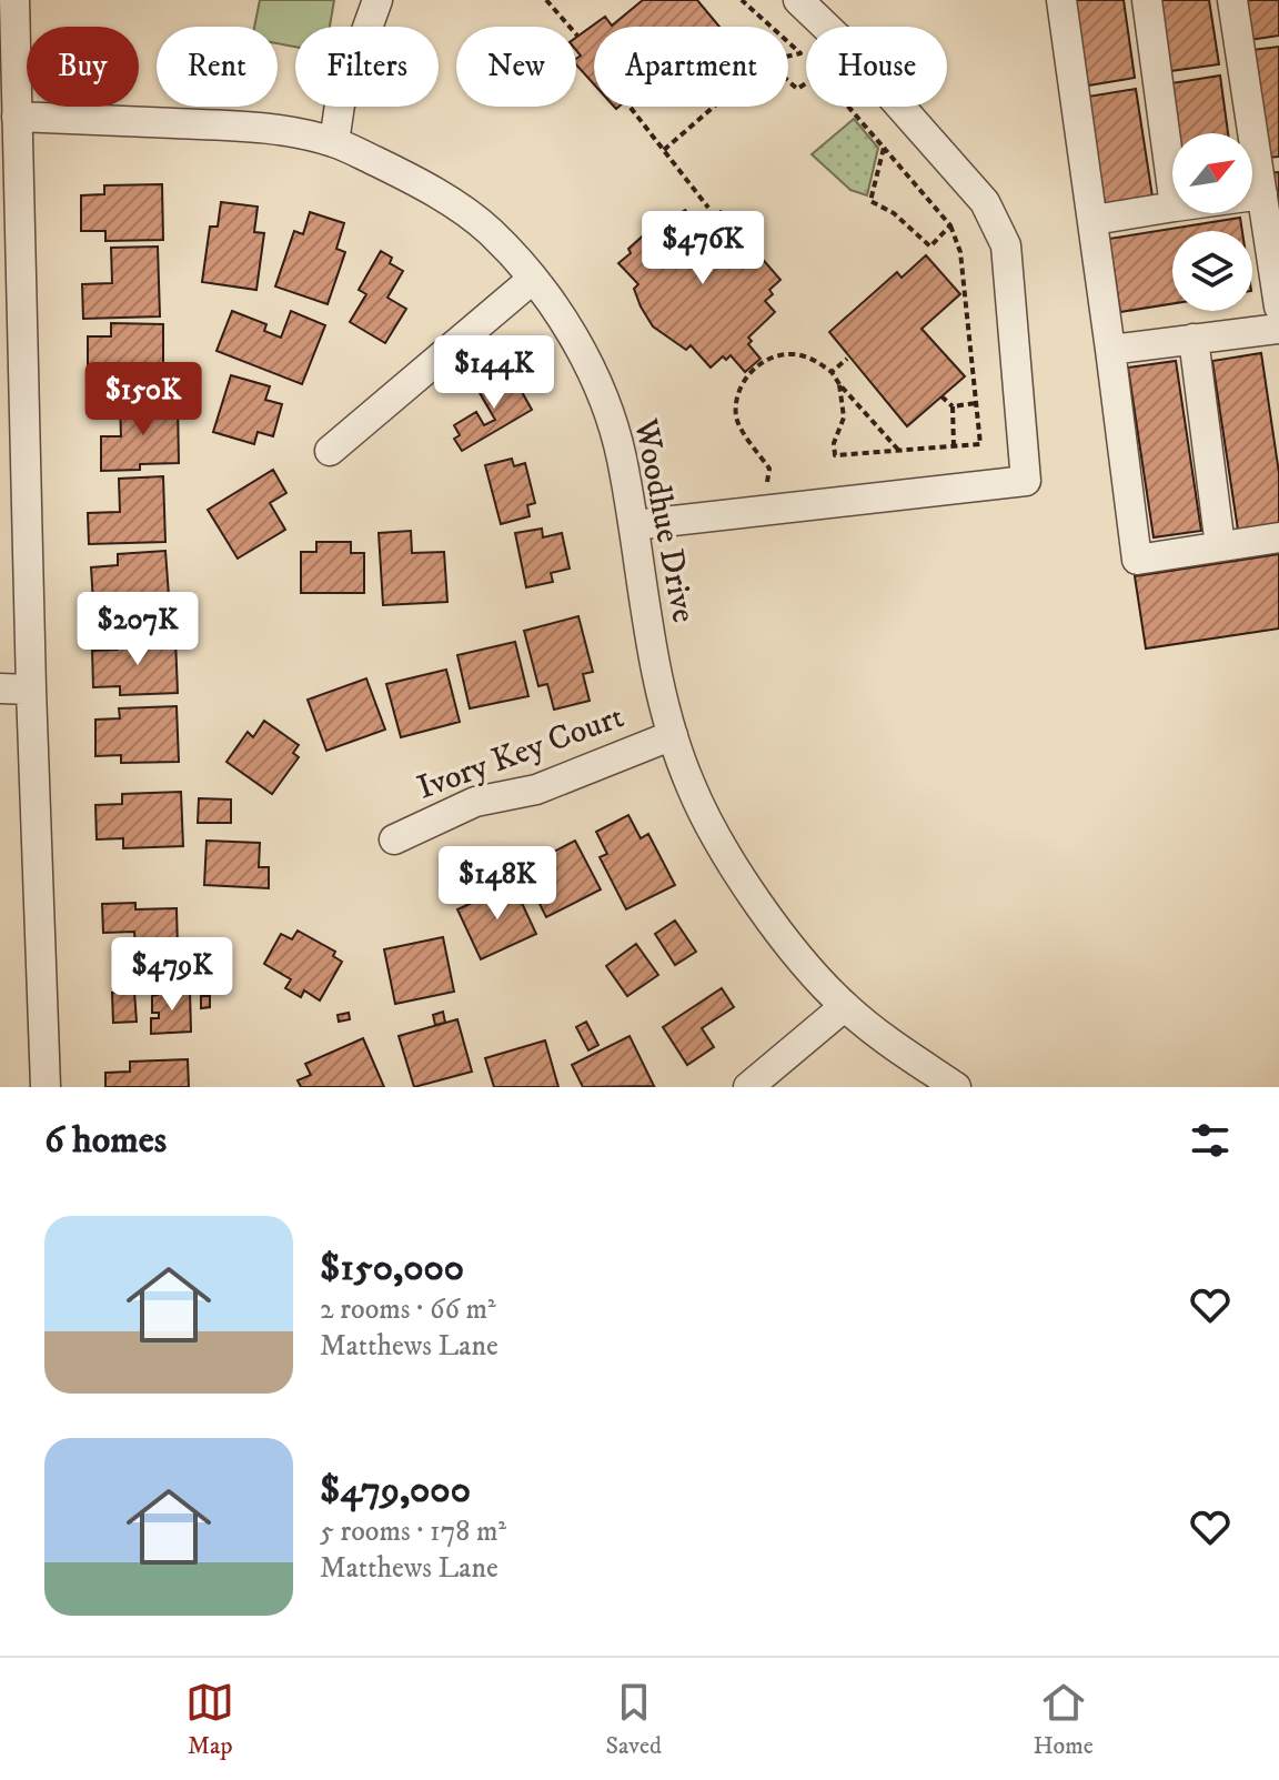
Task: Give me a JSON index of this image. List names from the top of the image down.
{
  "streets": {
    "street": ["Woodhue Drive", "Ivory Key Court"]
  },
  "crossings": [
    ["Woodhue Drive", "Ivory Key Court"]
  ],
  "north": "top right",
  "page": {
    "chip": [
      "Buy",
      "Rent",
      "Filters",
      "New",
      "Apartment",
      "House"
    ],
    "price": [
      "$476K",
      "$144K",
      "$150K",
      "$207K",
      "$148K",
      "$479K"
    ],
    "heading": "6 homes",
    "list": [
      {
        "name": "$150,000",
        "note": "2 rooms · 66 m² · Matthews Lane"
      },
      {
        "name": "$479,000",
        "note": "5 rooms · 178 m² · Matthews Lane"
      }
    ],
    "tabs": ["Map", "Saved", "Home"]
  }
}
